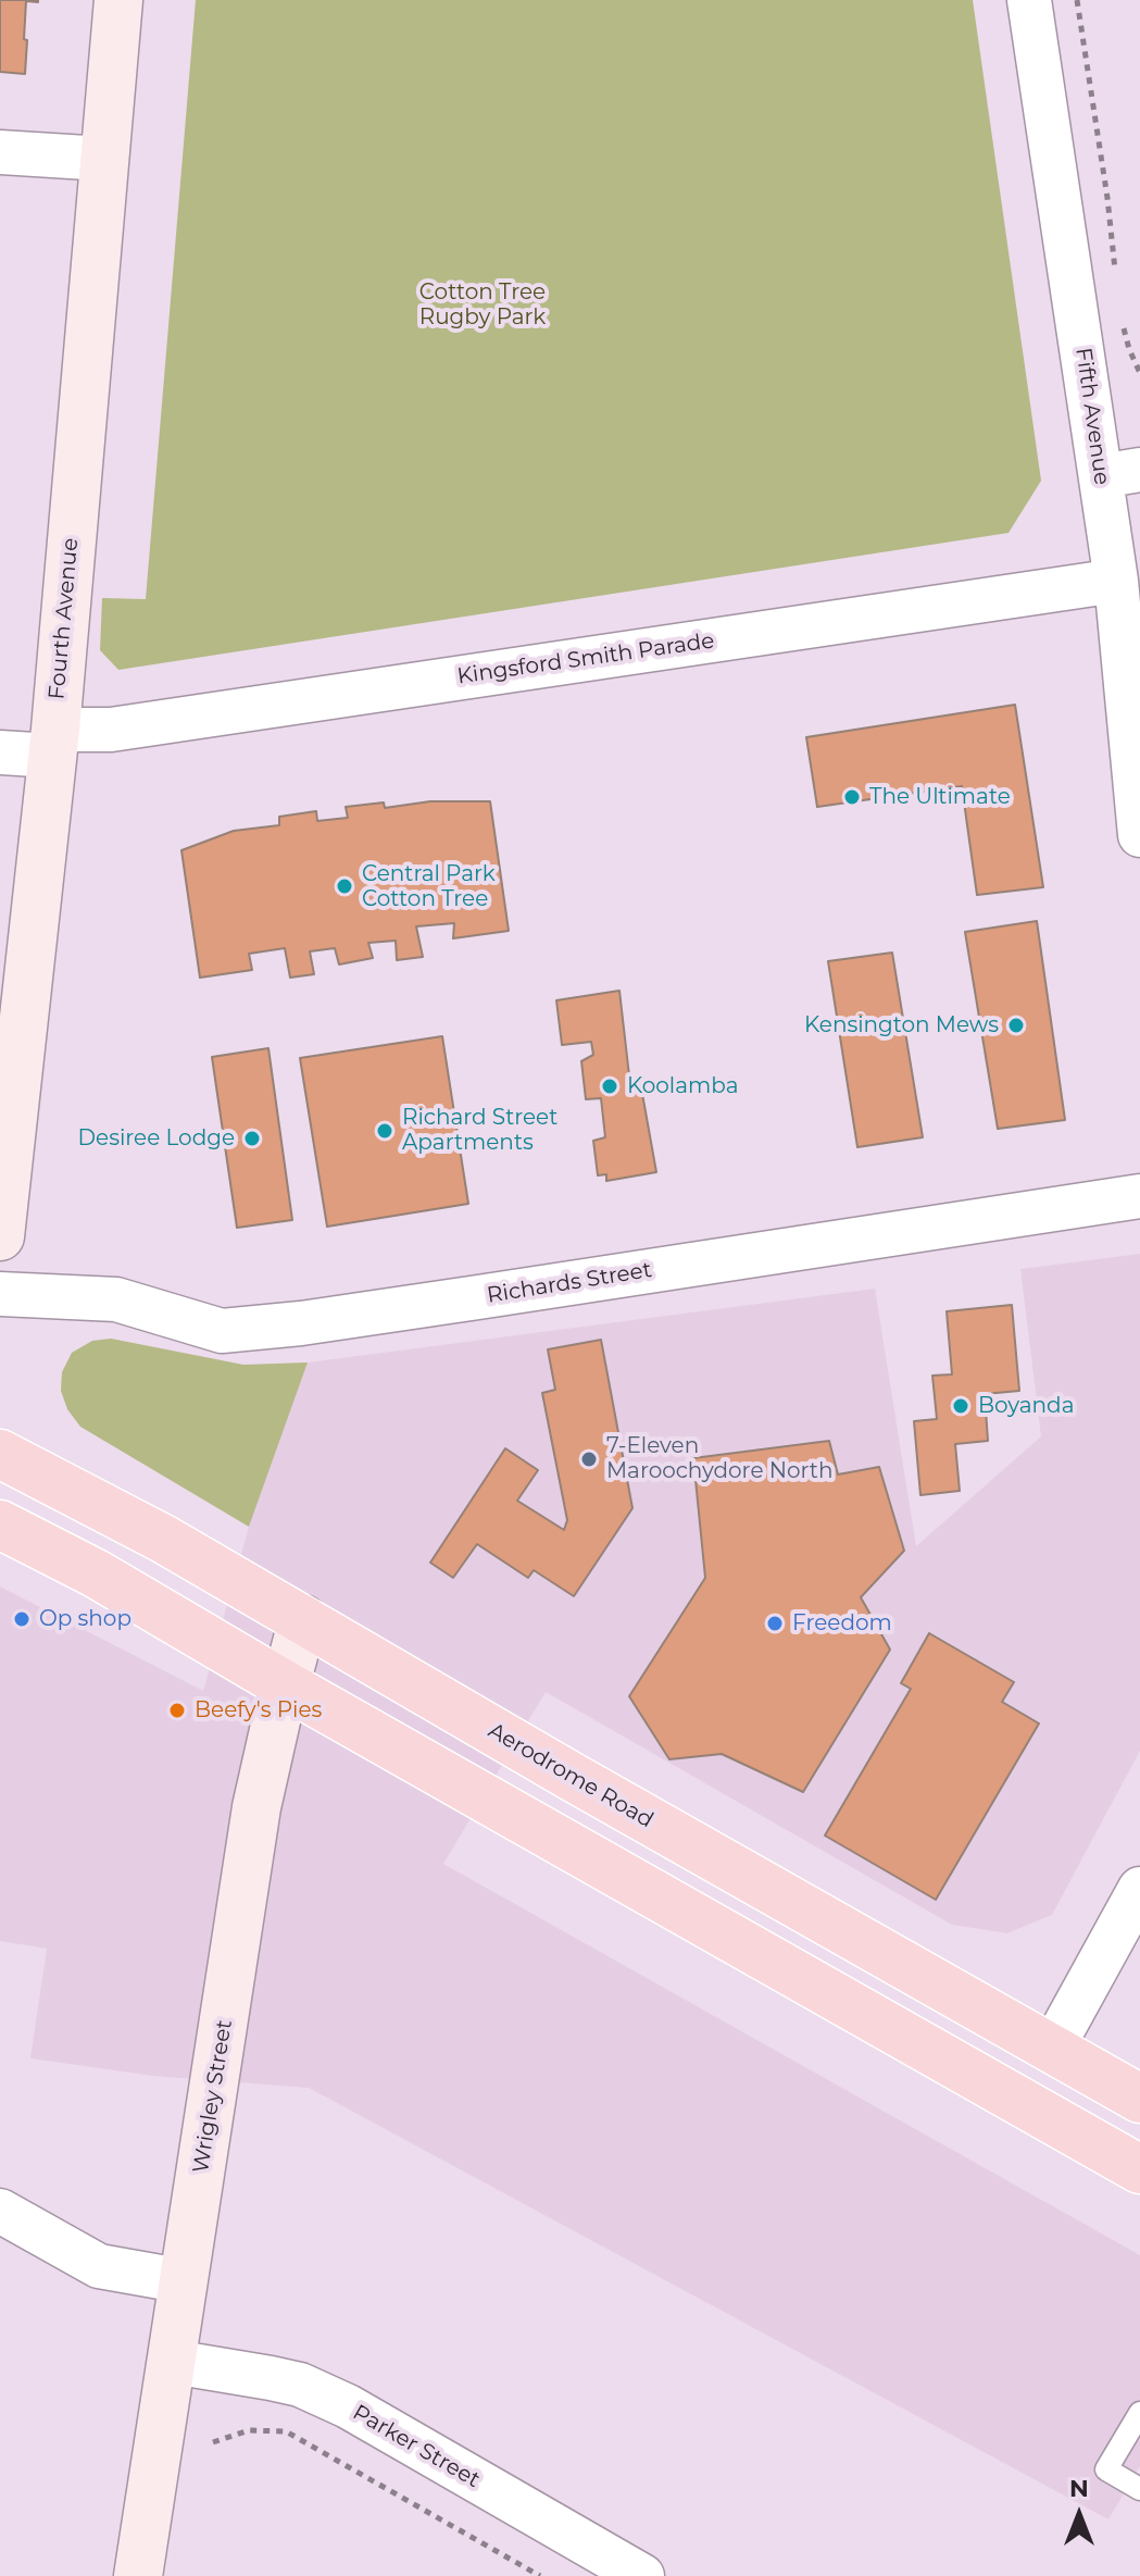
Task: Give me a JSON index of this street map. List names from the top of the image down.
{
  "streets": {
    "main road": ["Aerodrome Road"],
    "street": [
      "Fifth Avenue",
      "Fourth Avenue",
      "Kingsford Smith Parade",
      "Richards Street",
      "Wrigley Street",
      "Parker Street"
    ]
  },
  "crossings": [
    ["Fifth Avenue", "Kingsford Smith Parade"],
    ["Fourth Avenue", "Kingsford Smith Parade"],
    ["Aerodrome Road", "Wrigley Street"],
    ["Wrigley Street", "Parker Street"]
  ],
  "parks": ["Cotton Tree Rugby Park"],
  "places": [
    "The Ultimate",
    "Central Park Cotton Tree",
    "Kensington Mews",
    "Koolamba",
    "Richard Street Apartments",
    "Desiree Lodge",
    "Boyanda",
    "7-Eleven Maroochydore North",
    "Op shop",
    "Freedom",
    "Beefy's Pies"
  ],
  "north": "top"
}
